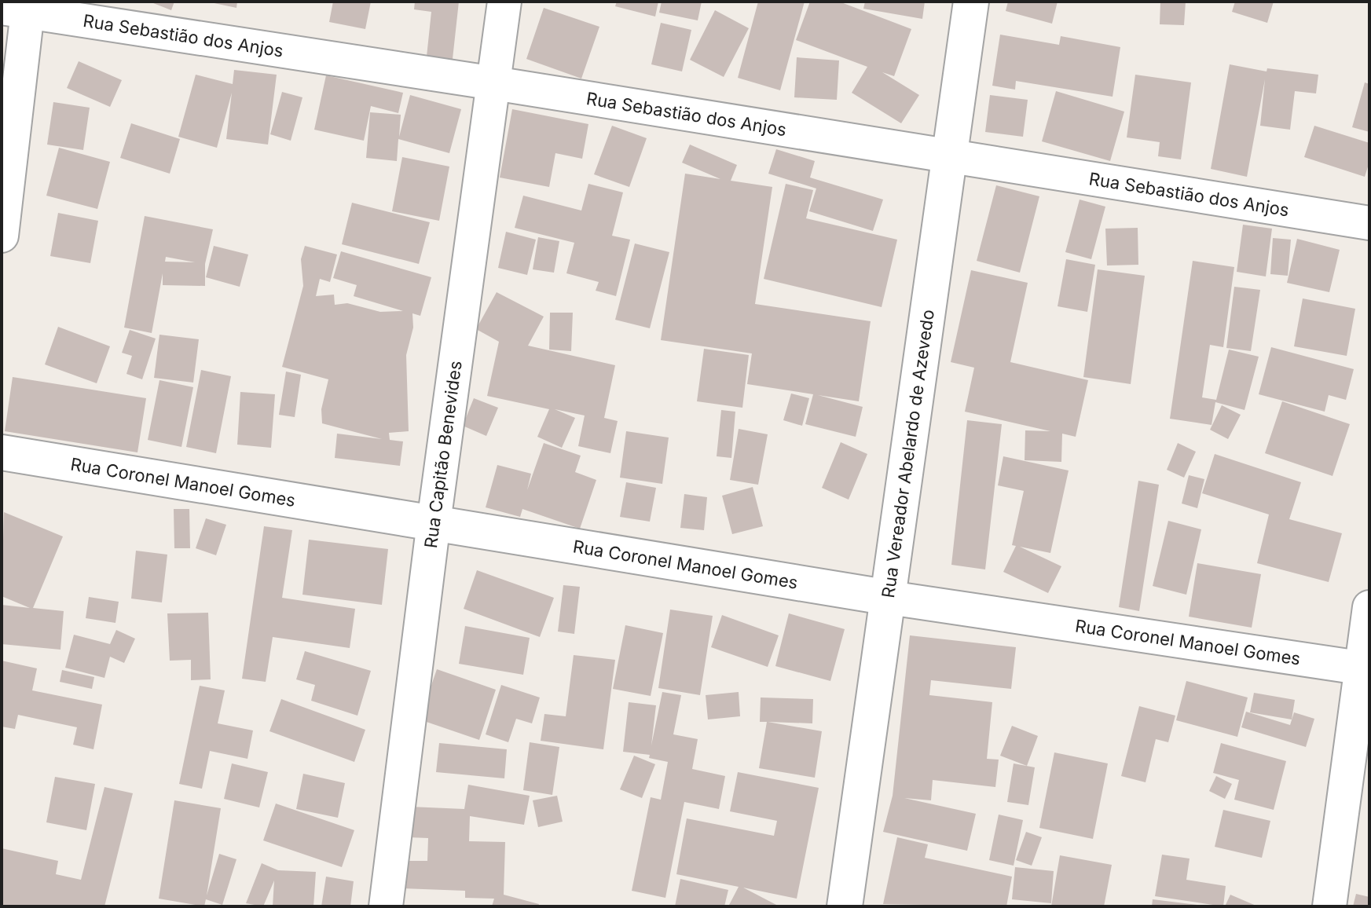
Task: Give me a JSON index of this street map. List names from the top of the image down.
{
  "streets": {
    "street": [
      "Rua Sebastião dos Anjos",
      "Rua Capitão Benevides",
      "Rua Vereador Abelardo de Azevedo",
      "Rua Coronel Manoel Gomes"
    ]
  },
  "crossings": [
    ["Rua Sebastião dos Anjos", "Rua Capitão Benevides"],
    ["Rua Sebastião dos Anjos", "Rua Vereador Abelardo de Azevedo"],
    ["Rua Capitão Benevides", "Rua Coronel Manoel Gomes"],
    ["Rua Vereador Abelardo de Azevedo", "Rua Coronel Manoel Gomes"]
  ]
}
